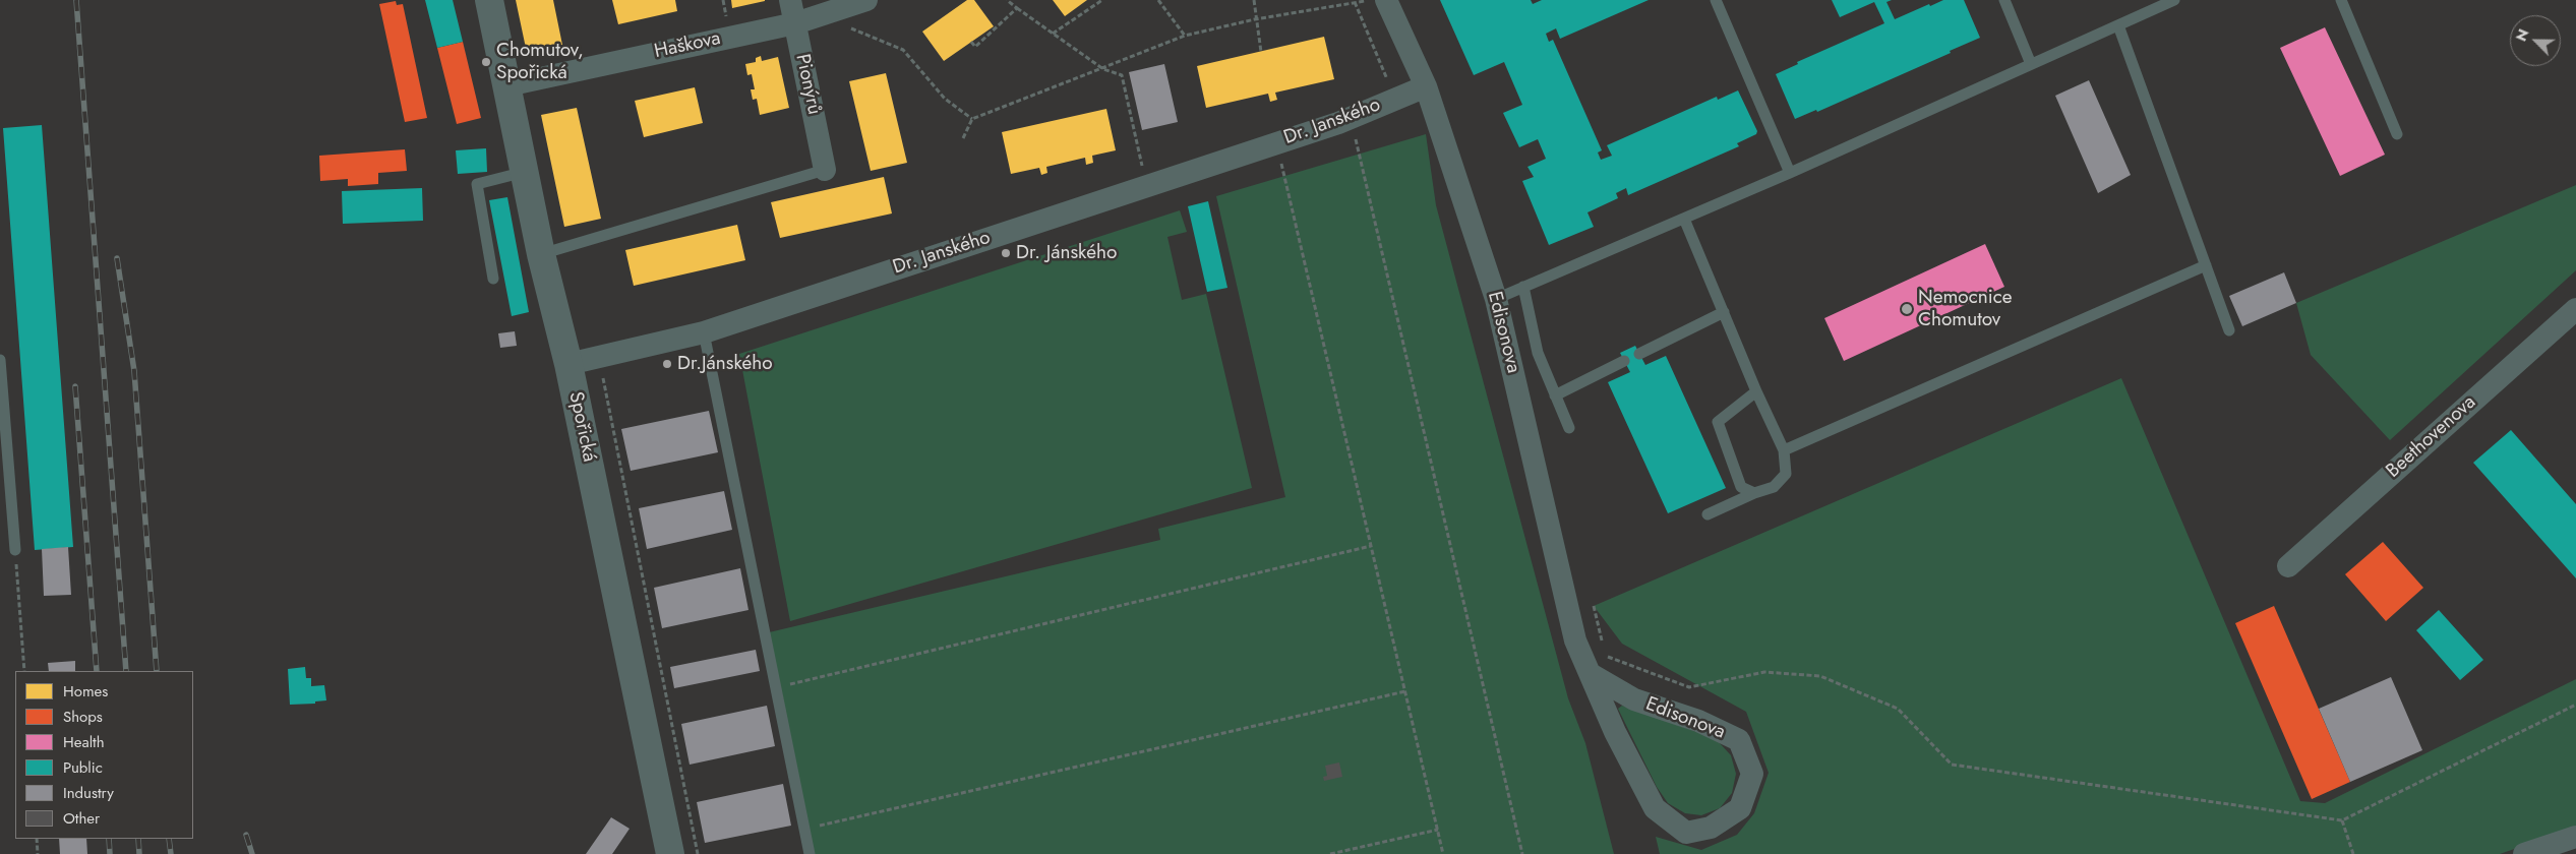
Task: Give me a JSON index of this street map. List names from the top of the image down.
{
  "streets": {
    "street": [
      "Haškova",
      "Pionýrů",
      "Dr. Janského",
      "Edisonova",
      "Spořická",
      "Beethovenova"
    ]
  },
  "crossings": [
    ["Haškova", "Pionýrů"],
    ["Haškova", "Spořická"],
    ["Dr. Janského", "Edisonova"],
    ["Dr. Janského", "Spořická"]
  ],
  "places": [
    "Chomutov, Spořická",
    "Dr. Jánského",
    "Nemocnice Chomutov",
    "Dr.Jánského"
  ],
  "legend": [
    "Homes",
    "Shops",
    "Health",
    "Public",
    "Industry",
    "Other"
  ],
  "north": "top left"
}
